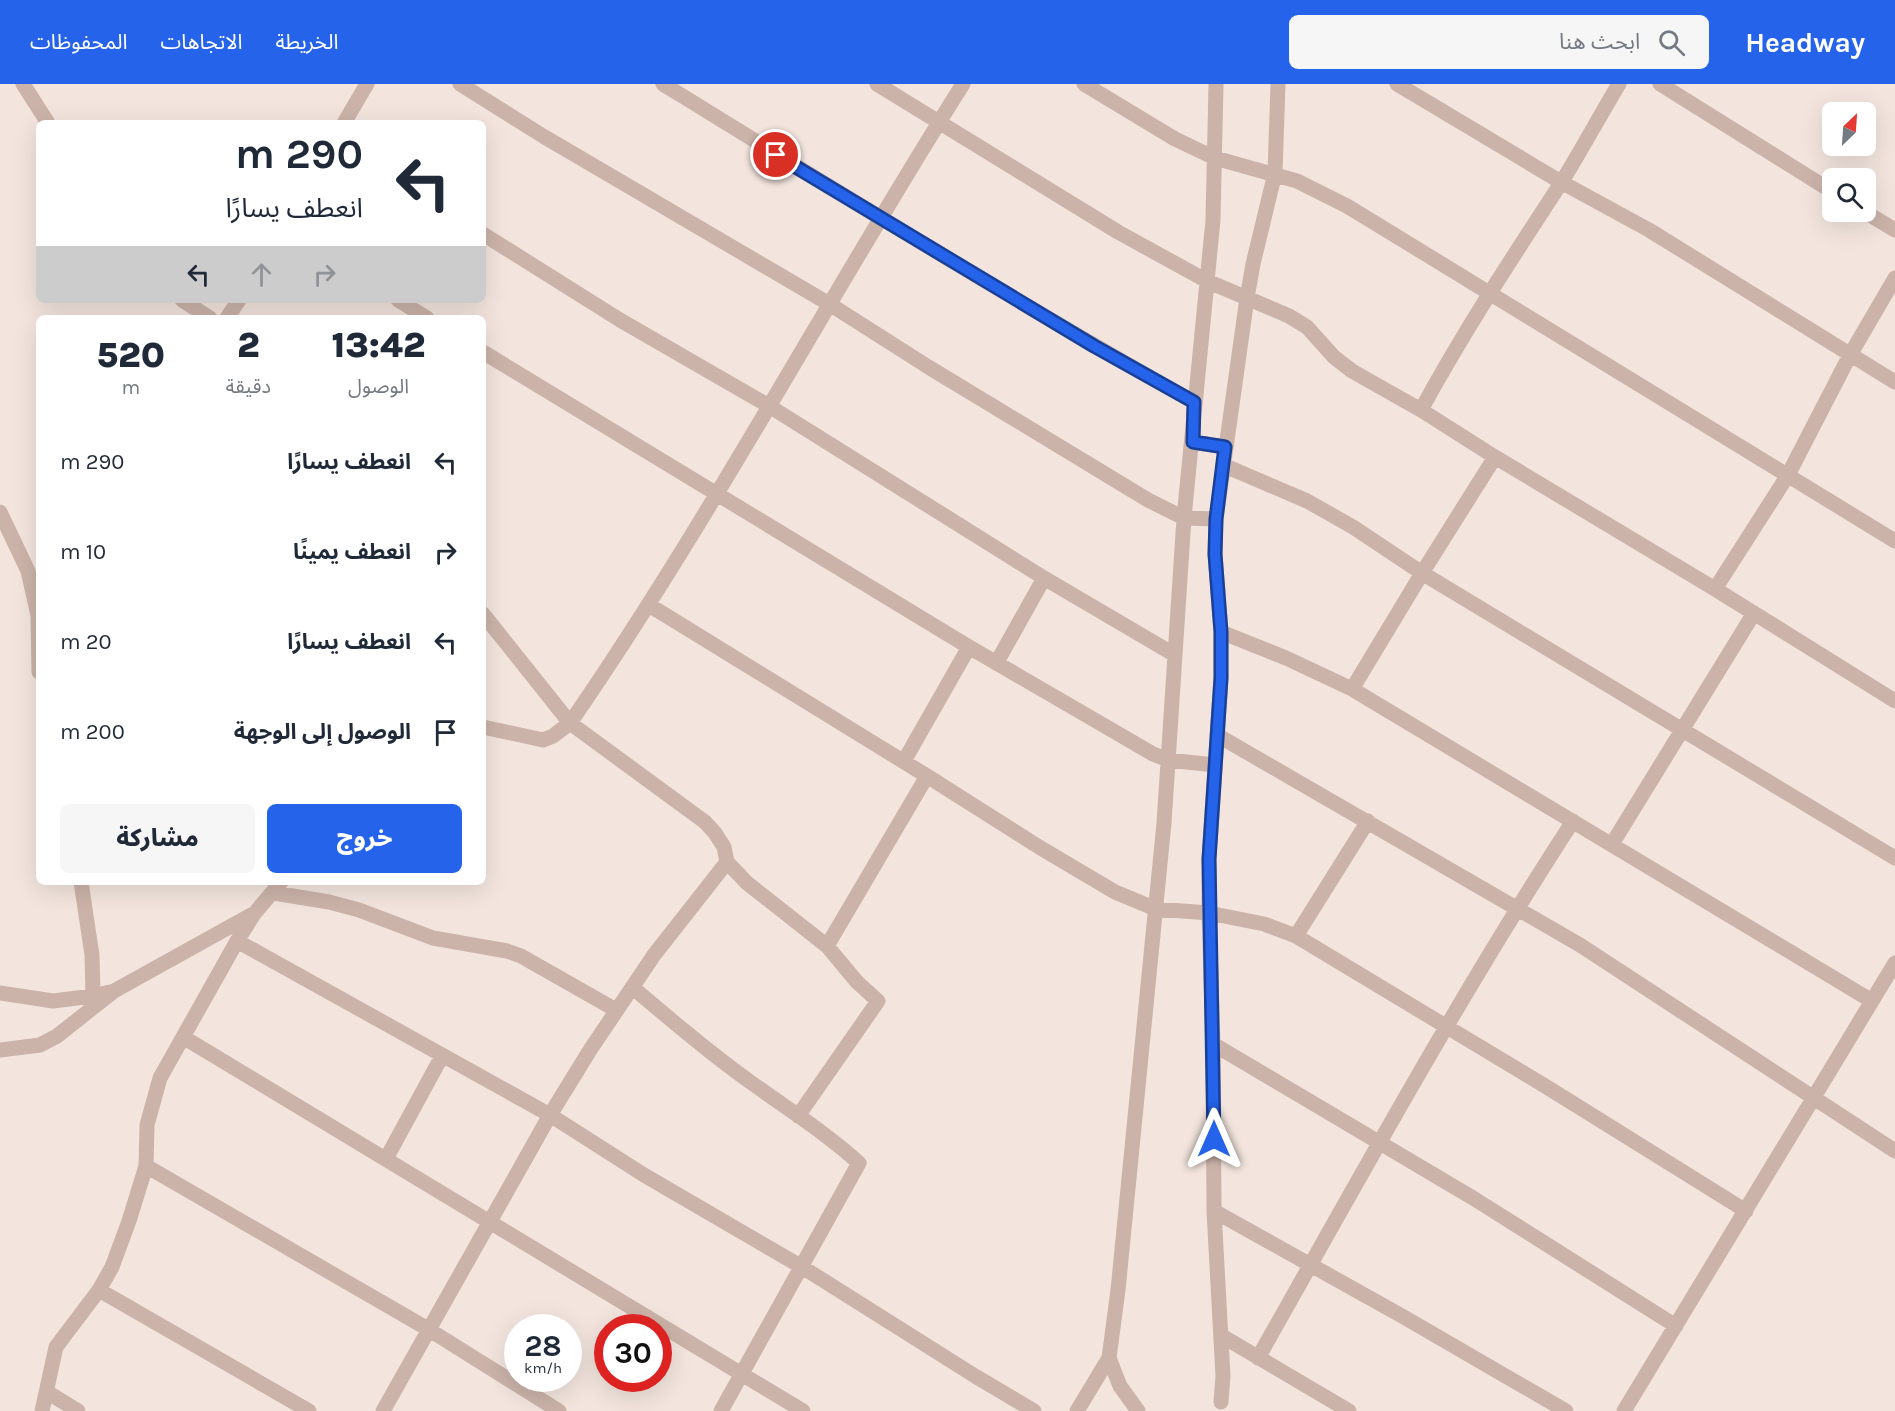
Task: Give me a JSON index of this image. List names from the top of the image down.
{
  "north": "top right",
  "page": {
    "header": "Headway",
    "search": "ابحث هنا",
    "nav": ["الخريطة", "الاتجاهات", "المحفوظات"],
    "turn": ["290 m", "انعطف يسارًا"],
    "eta": [
      "13:42",
      "الوصول",
      "2",
      "دقيقة",
      "520",
      "m"
    ],
    "list": [
      {
        "name": "انعطف يسارًا",
        "value": "290 m"
      },
      {
        "name": "انعطف يمينًا",
        "value": "10 m"
      },
      {
        "name": "انعطف يسارًا",
        "value": "20 m"
      },
      {
        "name": "الوصول إلى الوجهة",
        "value": "200 m"
      }
    ],
    "buttons": ["خروج", "مشاركة"],
    "speed": "28 km/h",
    "limit": "30"
  }
}
